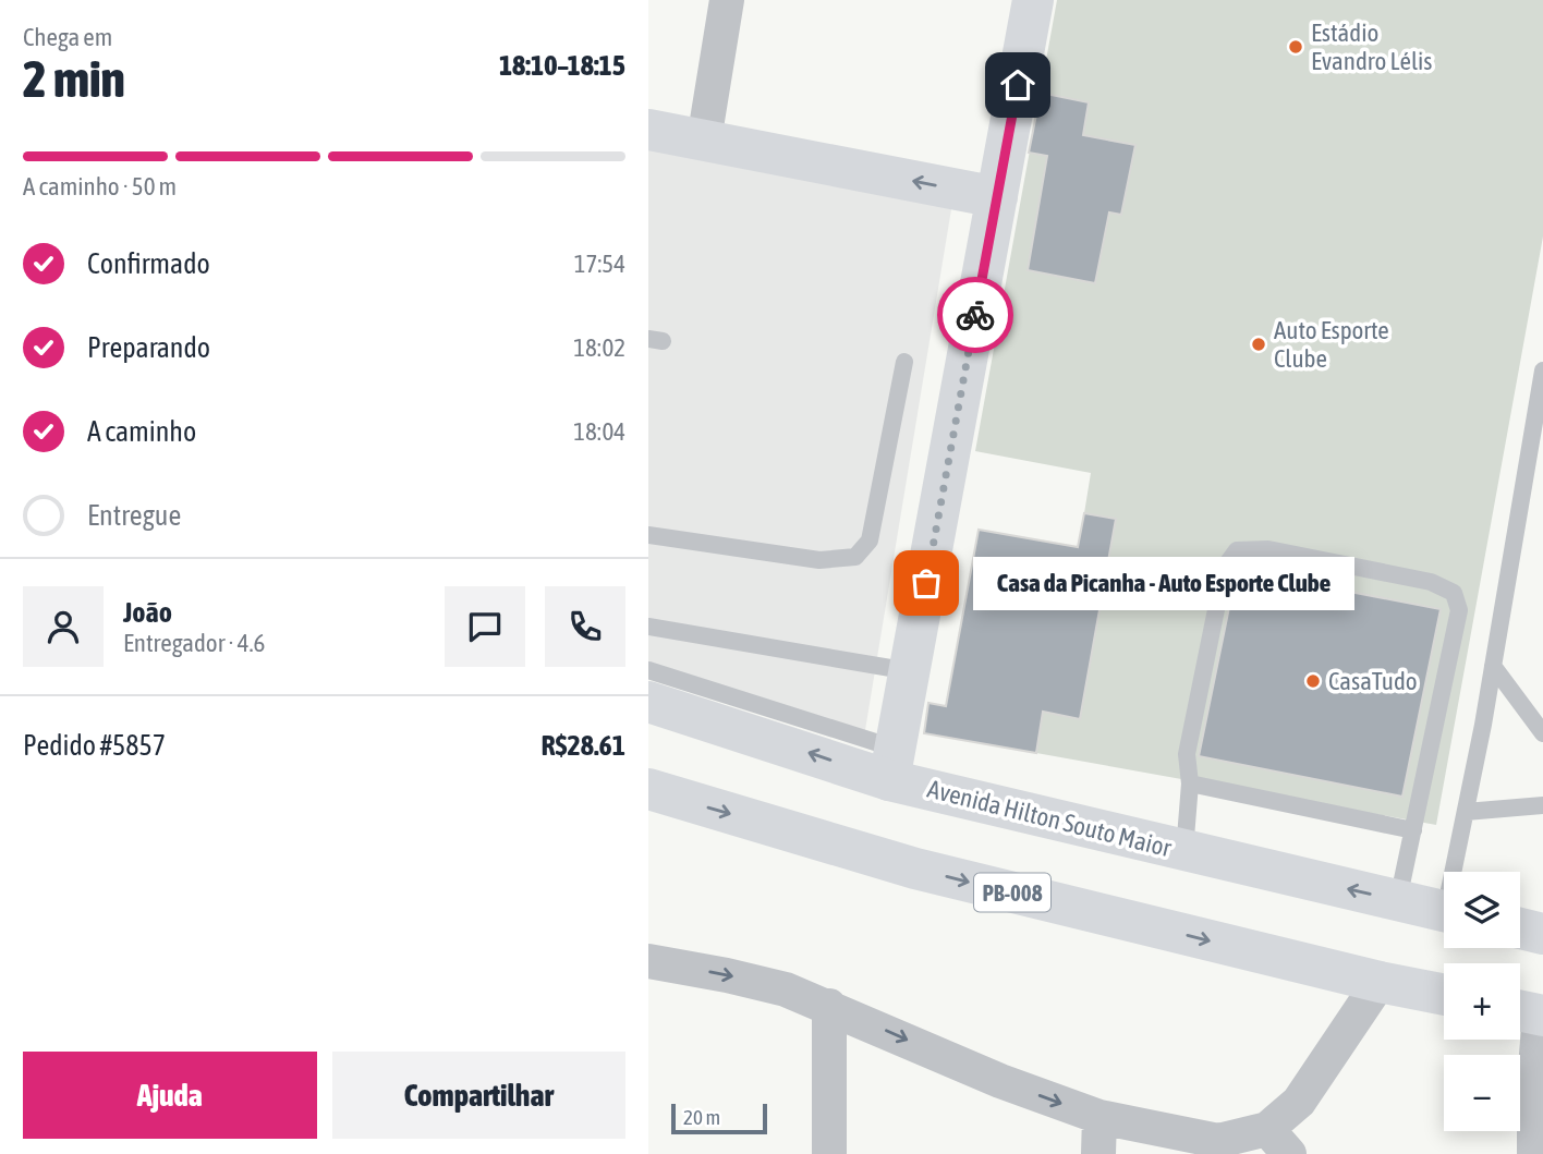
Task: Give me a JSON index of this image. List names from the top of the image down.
{
  "streets": {
    "main road": ["Avenida Hilton Souto Maior", "PB-008"]
  },
  "places": [
    "Estádio Evandro Lélis",
    "Auto Esporte Clube",
    "Casa da Picanha - Auto Esporte Clube",
    "CasaTudo"
  ],
  "scale_bar": "20 m",
  "page": {
    "heading": ["2 min", "Chega em", "18:10–18:15"],
    "panel": [
      "João",
      "Entregador · 4.6",
      "Pedido #5857",
      "R$28.61"
    ],
    "bar": "A caminho · 50 m",
    "list": [
      ["Confirmado", "17:54"],
      ["Preparando", "18:02"],
      ["A caminho", "18:04"],
      "Entregue"
    ],
    "bubble": "Casa da Picanha - Auto Esporte Clube",
    "map_buttons": ["+", "−"],
    "buttons": ["Ajuda", "Compartilhar"],
    "scale": "20 m"
  }
}
